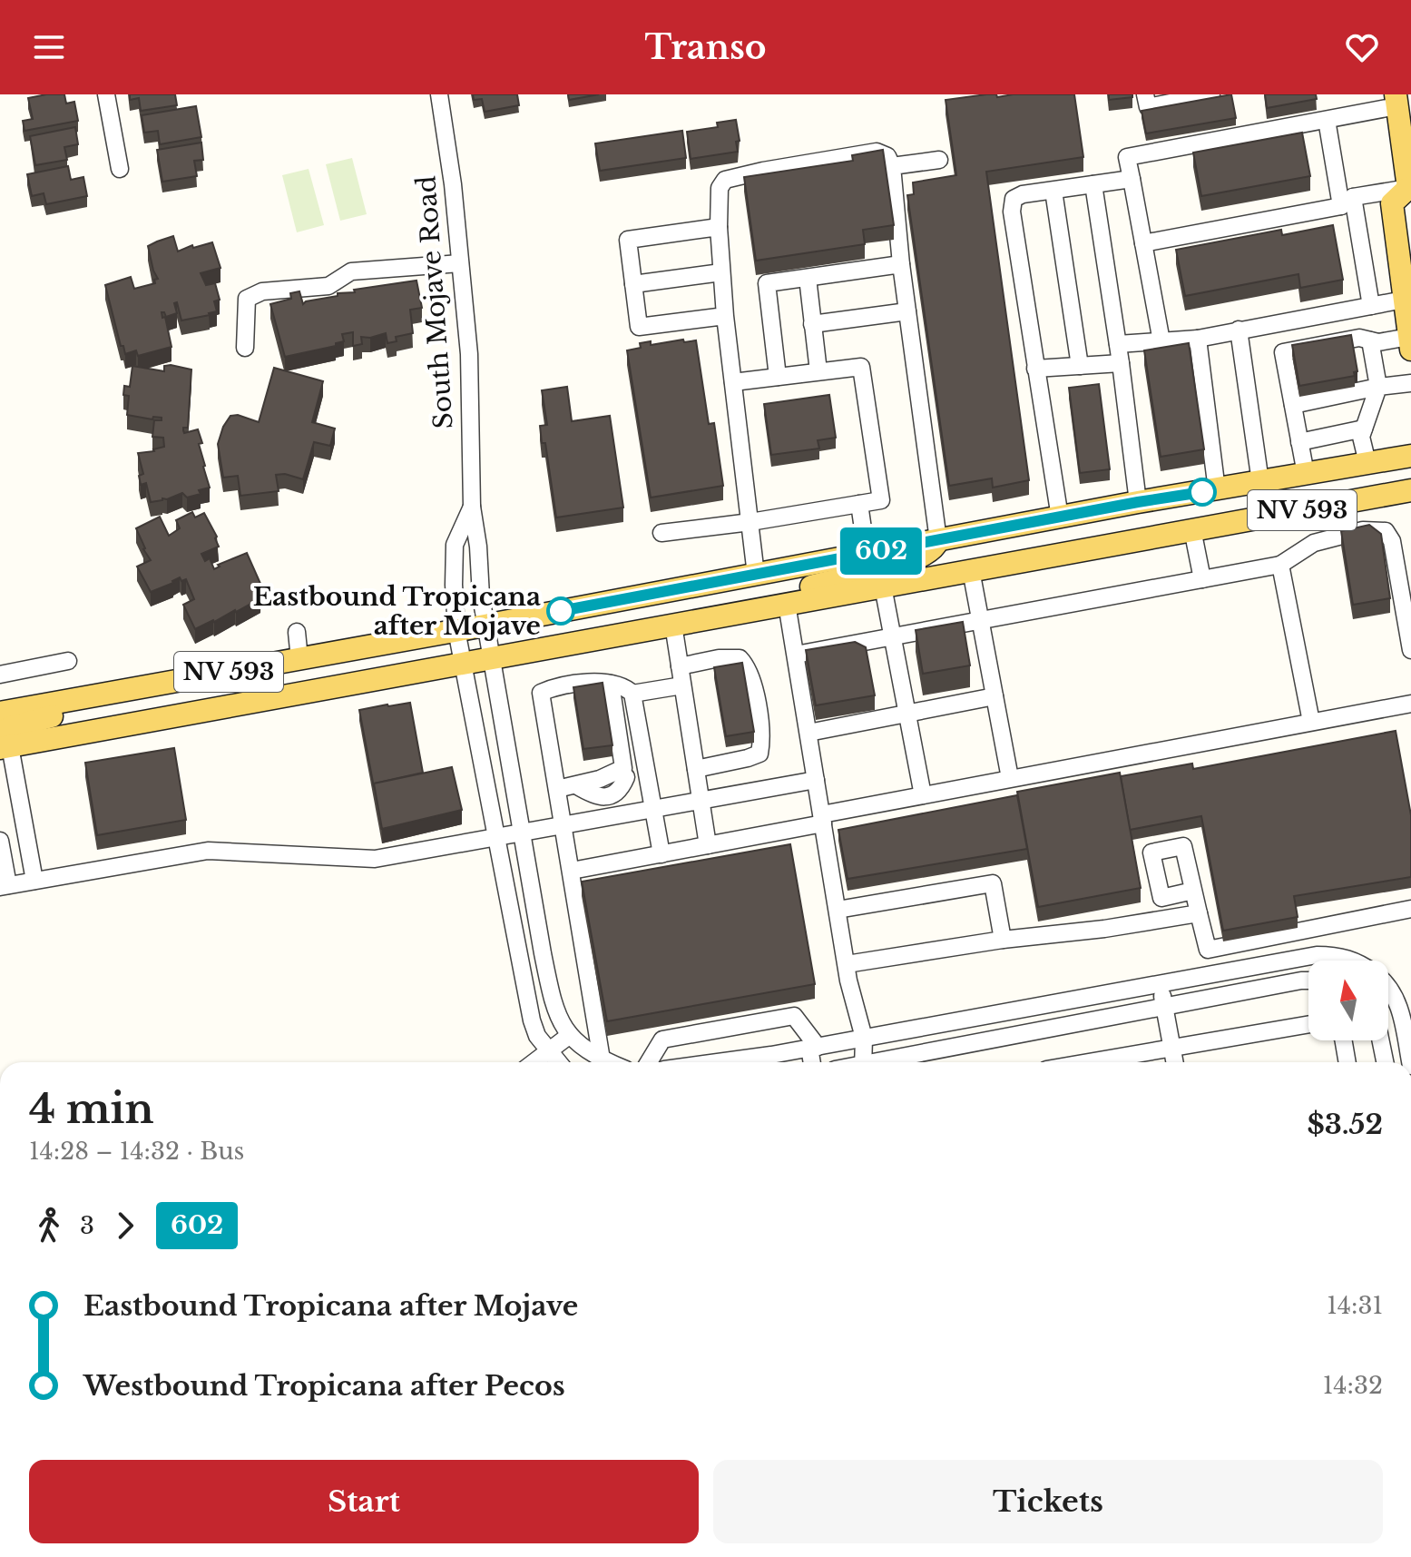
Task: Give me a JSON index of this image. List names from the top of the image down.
{
  "streets": {
    "main road": ["NV 593"],
    "street": ["South Mojave Road"]
  },
  "crossings": [
    ["South Mojave Road", "NV 593"]
  ],
  "places": ["Eastbound Tropicana after Mojave"],
  "lines": ["bus line 602"],
  "north": "top",
  "page": {
    "header": "Transo",
    "on_map": "602",
    "heading": ["4 min", "14:28 – 14:32 · Bus", "$3.52"],
    "legs": ["3", "602"],
    "list": [
      {
        "name": "Eastbound Tropicana after Mojave",
        "value": "14:31"
      },
      {
        "name": "Westbound Tropicana after Pecos",
        "value": "14:32"
      }
    ],
    "buttons": ["Start", "Tickets"]
  }
}
